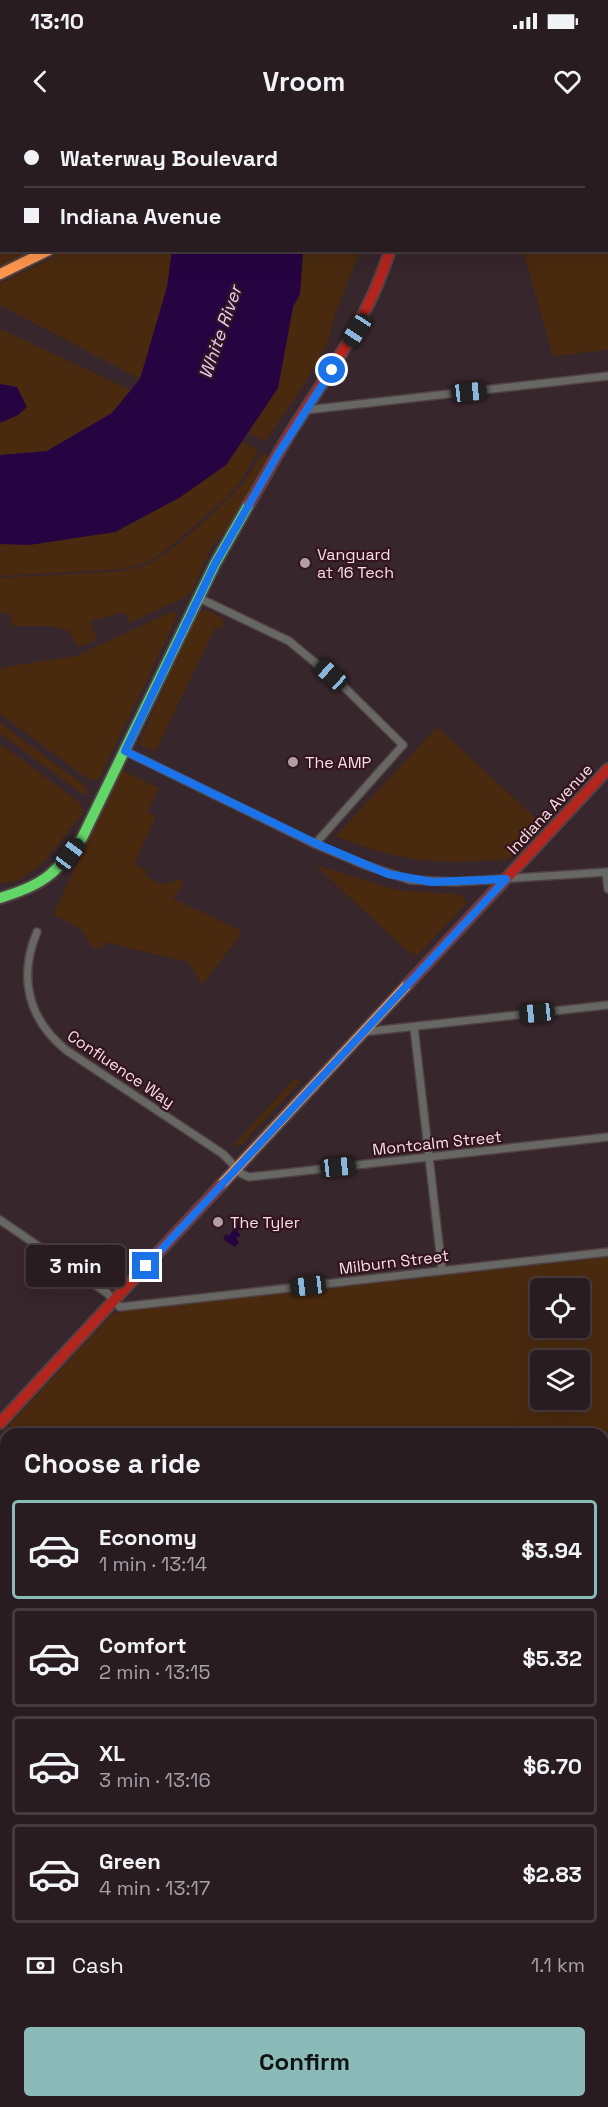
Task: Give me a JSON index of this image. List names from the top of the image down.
{
  "streets": {
    "main road": ["Indiana Avenue"],
    "street": ["Confluence Way", "Montcalm Street", "Milburn Street"]
  },
  "crossings": [
    ["Indiana Avenue", "Confluence Way"],
    ["Indiana Avenue", "Montcalm Street"],
    ["Indiana Avenue", "Milburn Street"],
    ["Confluence Way", "Montcalm Street"]
  ],
  "water": ["White River"],
  "places": ["Vanguard at 16 Tech", "The AMP", "The Tyler"],
  "page": {
    "status": "13:10",
    "header": "Vroom",
    "banner": ["Waterway Boulevard", "Indiana Avenue"],
    "bubble": "3 min",
    "heading": "Choose a ride",
    "list": [
      {
        "name": "Economy",
        "note": "1 min · 13:14",
        "value": "$3.94"
      },
      {
        "name": "Comfort",
        "note": "2 min · 13:15",
        "value": "$5.32"
      },
      {
        "name": "XL",
        "note": "3 min · 13:16",
        "value": "$6.70"
      },
      {
        "name": "Green",
        "note": "4 min · 13:17",
        "value": "$2.83"
      }
    ],
    "pay": ["Cash", "1.1 km"],
    "buttons": "Confirm"
  }
}
